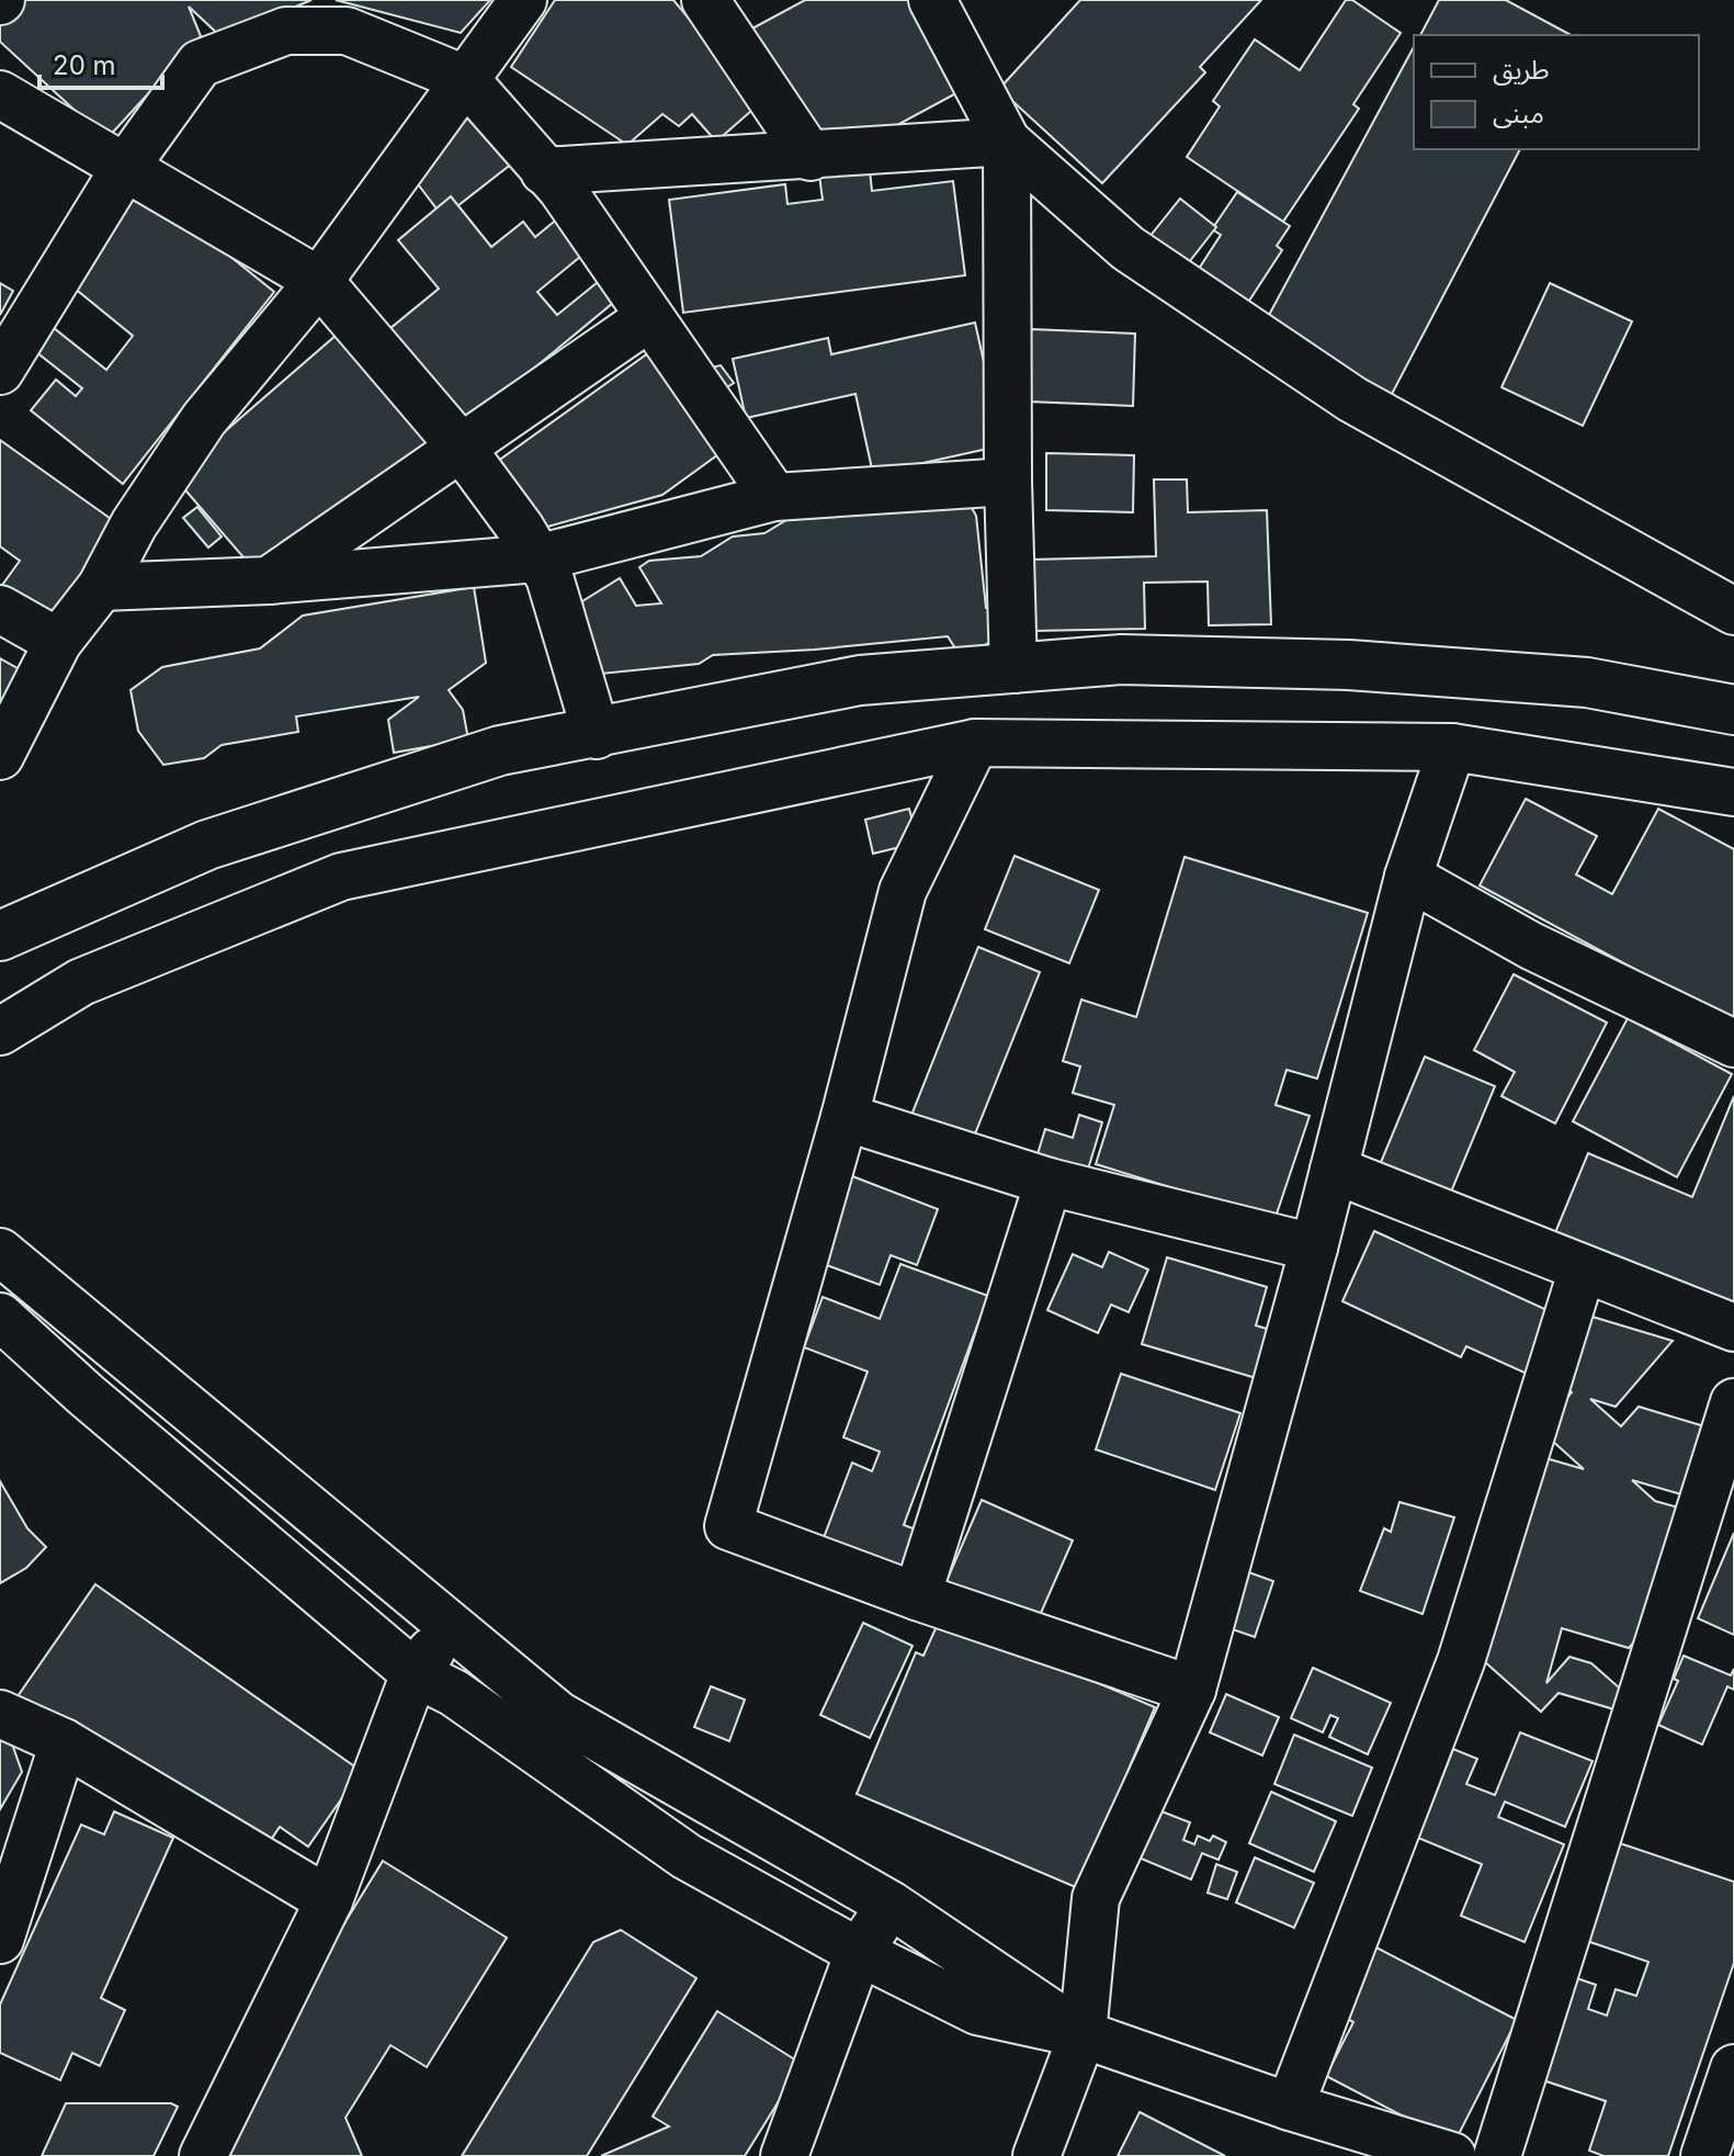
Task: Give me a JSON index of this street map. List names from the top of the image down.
{
  "legend": ["طريق", "مبنى"],
  "scale_bar": "20 m"
}
